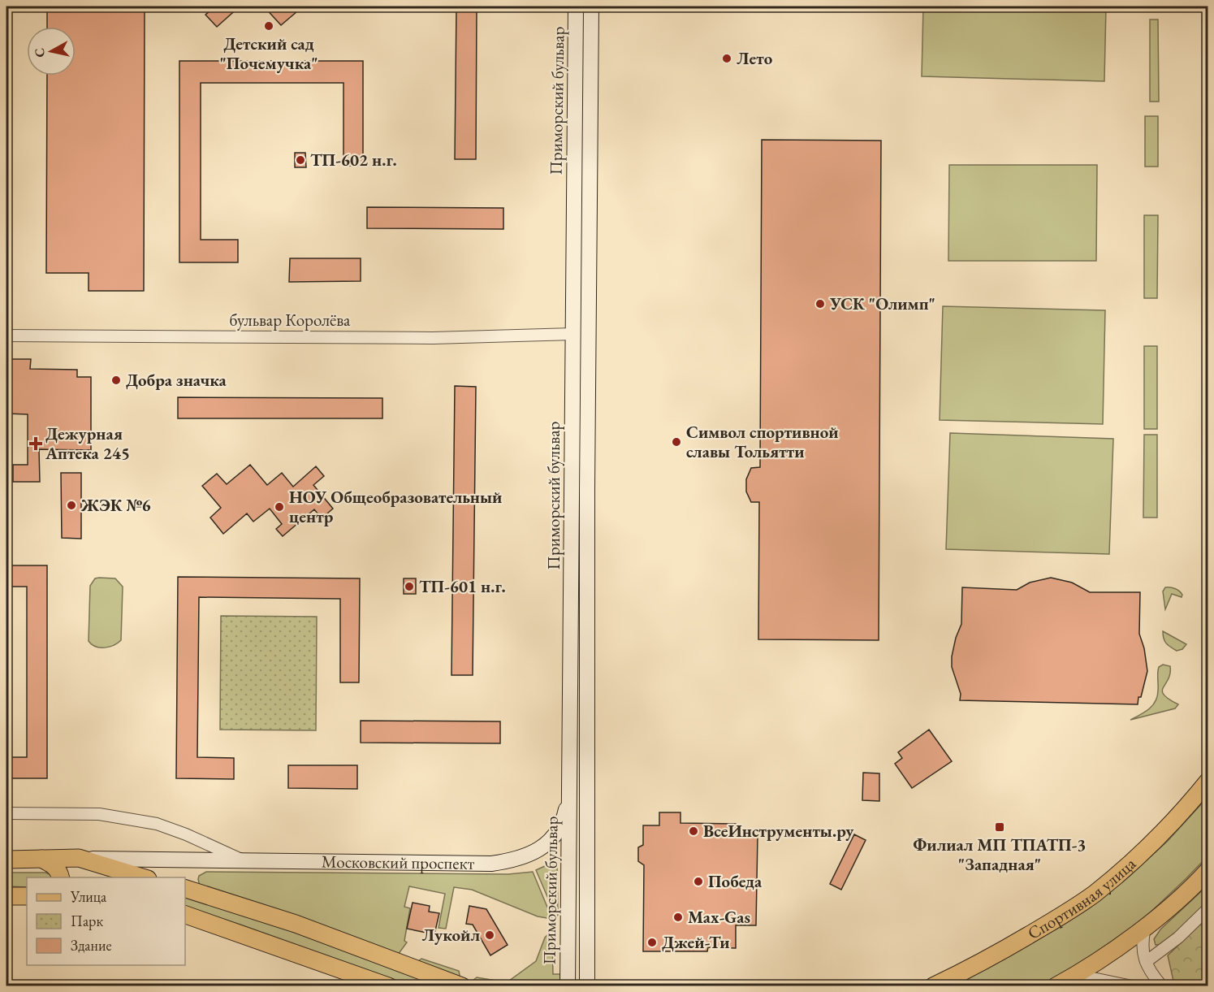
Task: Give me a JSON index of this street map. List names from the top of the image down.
{
  "streets": {
    "main road": ["Приморский бульвар", "Московский проспект", "Спортивная улица"],
    "street": ["бульвар Королёва"]
  },
  "crossings": [
    ["Приморский бульвар", "бульвар Королёва"],
    ["Приморский бульвар", "Московский проспект"]
  ],
  "places": {
    "other": [
      "Детский сад \"Почемучка\"",
      "Лето",
      "ТП-602 н.г.",
      "УСК \"Олимп\"",
      "Добра значка",
      "Символ спортивной славы Тольятти",
      "ЖЭК №6",
      "НОУ Общеобразовательный центр",
      "ТП-601 н.г.",
      "ВсеИнструменты.ру",
      "Победа",
      "Max-Gas",
      "Лукойл",
      "Джей-Ти"
    ],
    "health": ["Дежурная Аптека 245"],
    "transit": ["Филиал МП ТПАТП-3 \"Западная\""]
  },
  "legend": ["Улица", "Парк", "Здание"],
  "north": "left"
}
